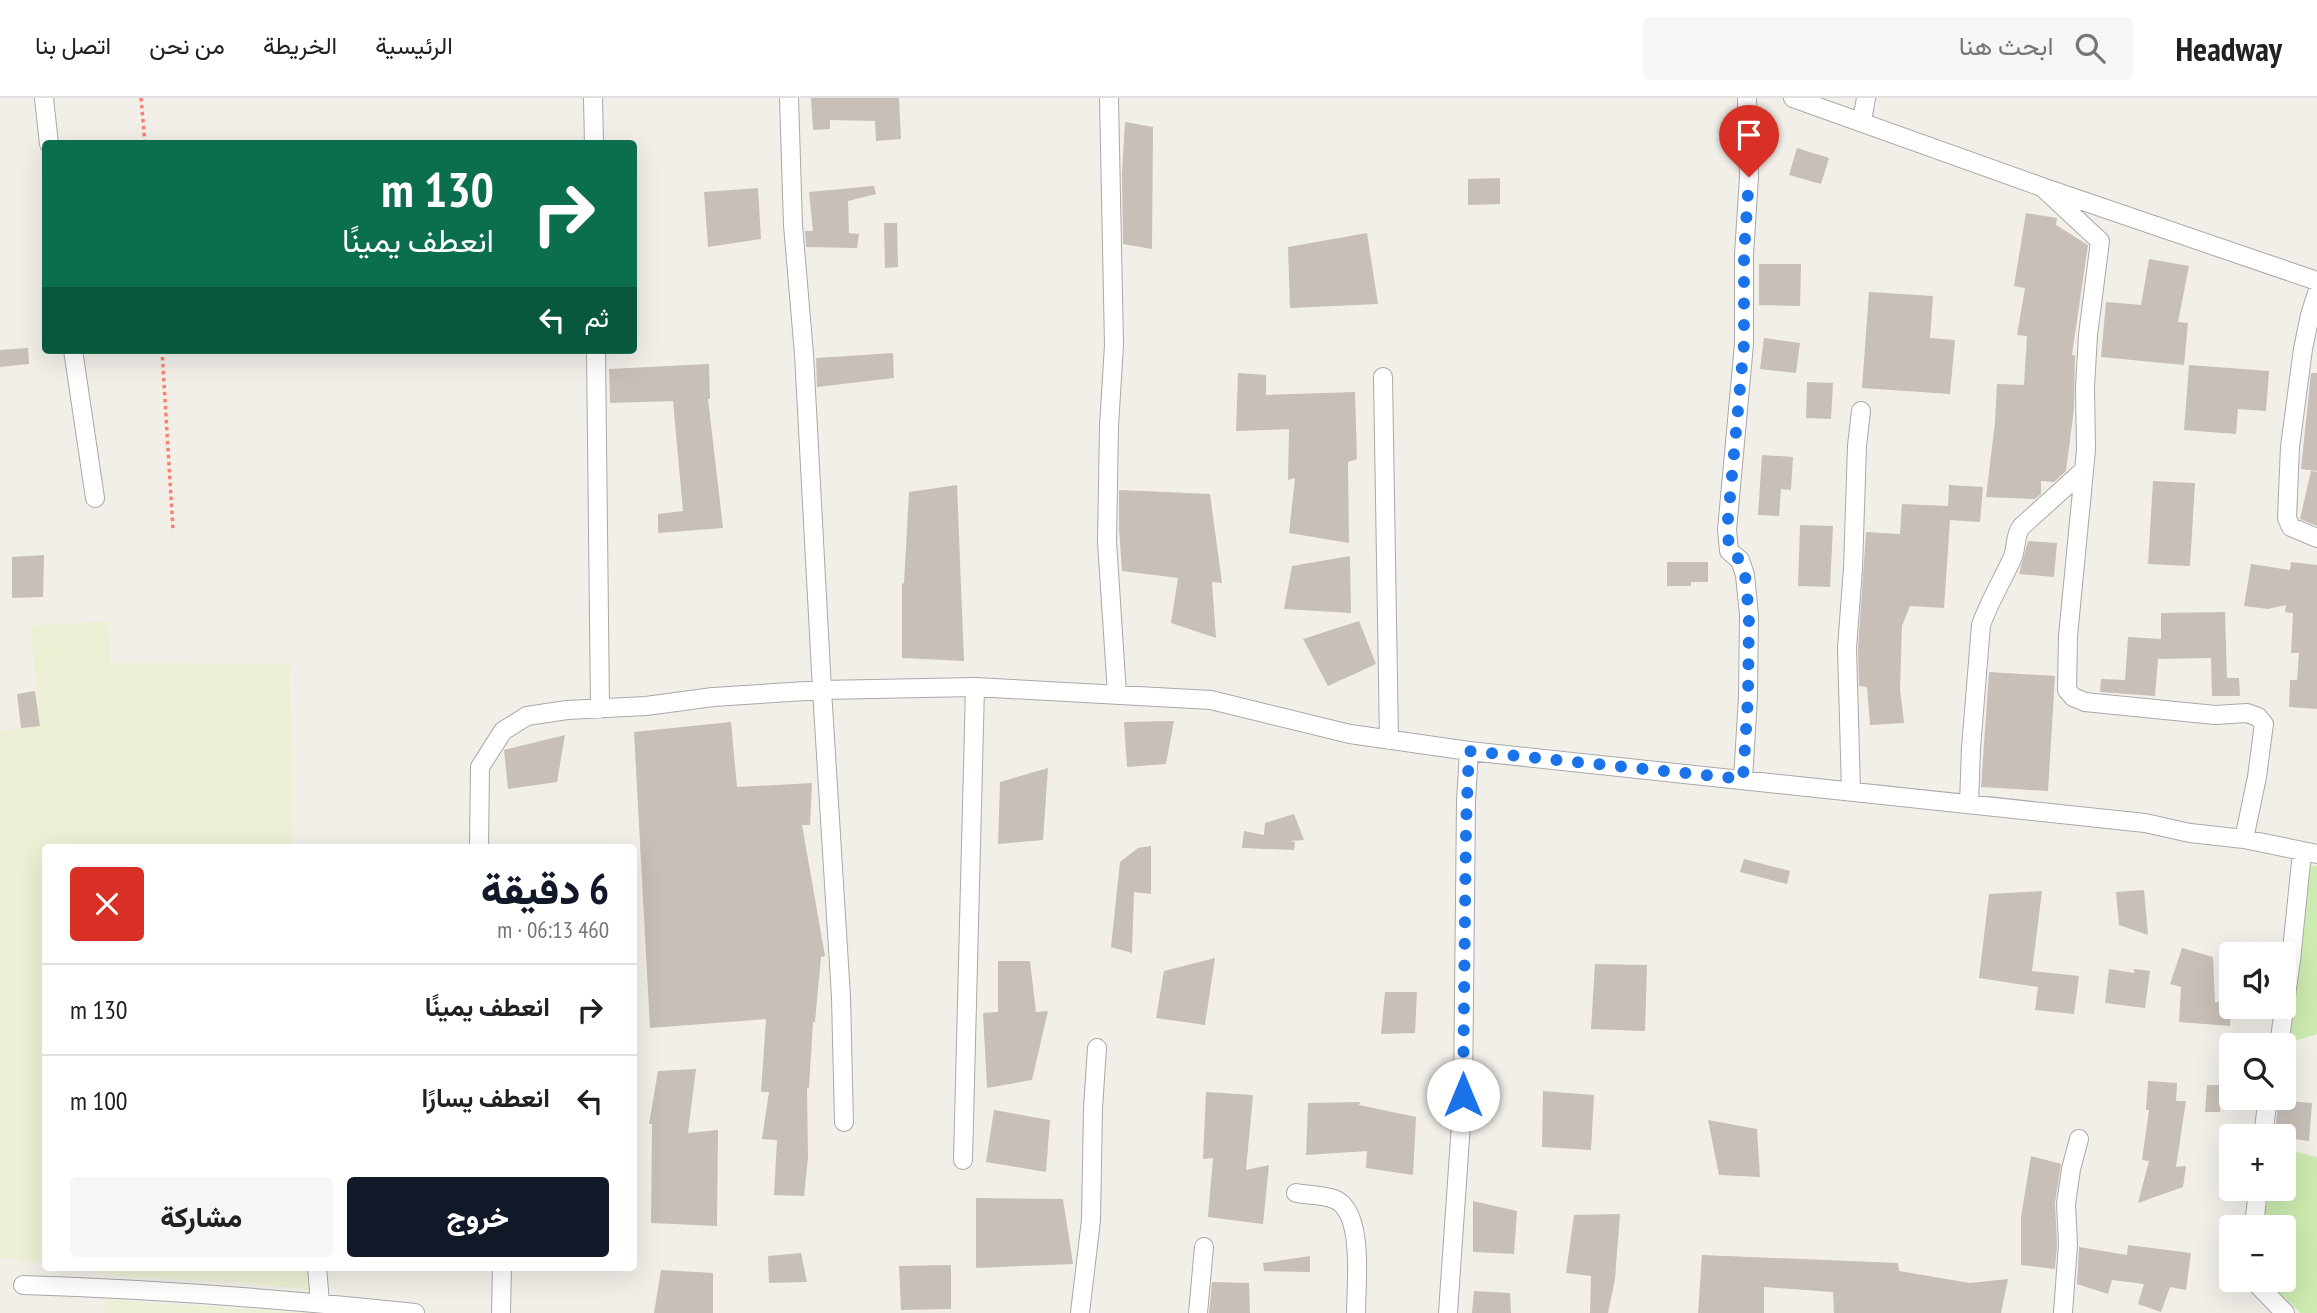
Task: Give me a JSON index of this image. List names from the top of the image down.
{
  "page": {
    "header": "Headway",
    "search": "ابحث هنا",
    "nav": [
      "الرئيسية",
      "الخريطة",
      "من نحن",
      "اتصل بنا"
    ],
    "turn": ["130 m", "انعطف يمينًا"],
    "then": "ثم",
    "heading": ["6 دقيقة", "460 m · 06:13"],
    "map_buttons": ["+", "−"],
    "list": [
      {
        "name": "انعطف يمينًا",
        "value": "130 m"
      },
      {
        "name": "انعطف يسارًا",
        "value": "100 m"
      }
    ],
    "buttons": ["خروج", "مشاركة"]
  }
}
